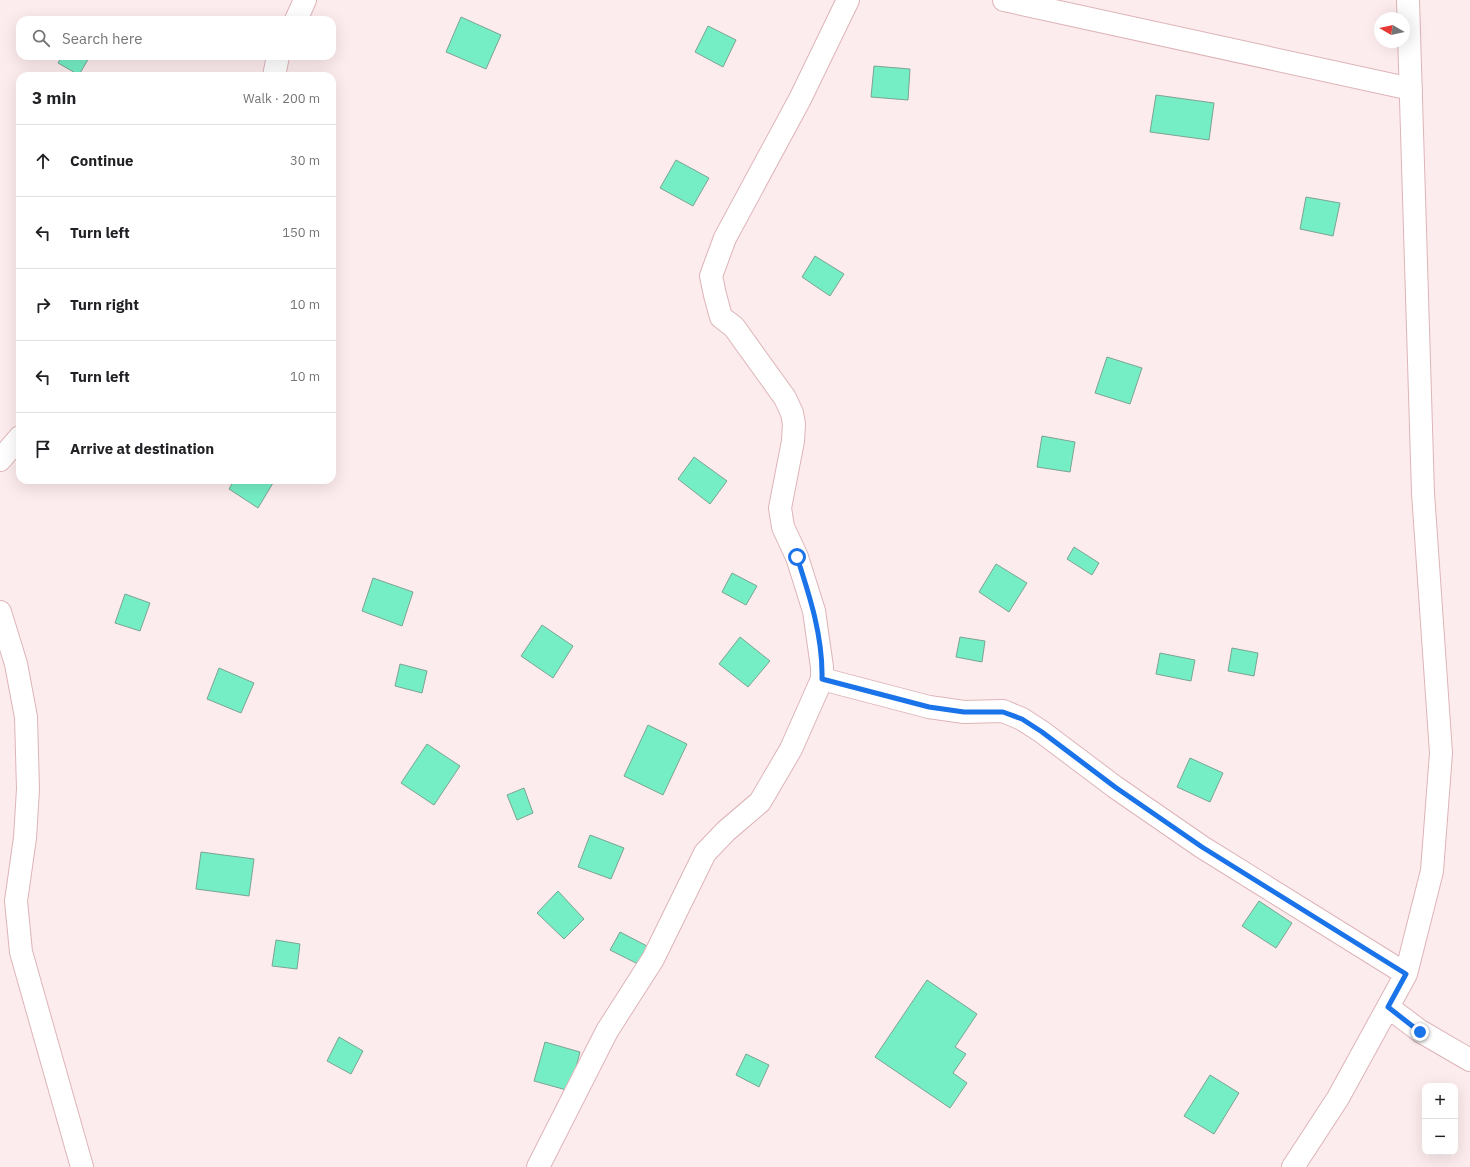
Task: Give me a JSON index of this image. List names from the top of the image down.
{
  "north": "left",
  "page": {
    "search": "Search here",
    "heading": ["3 min", "Walk · 200 m"],
    "list": [
      ["Continue", "30 m"],
      ["Turn left", "150 m"],
      ["Turn right", "10 m"],
      ["Turn left", "10 m"],
      "Arrive at destination"
    ],
    "map_buttons": ["+", "−"]
  }
}
